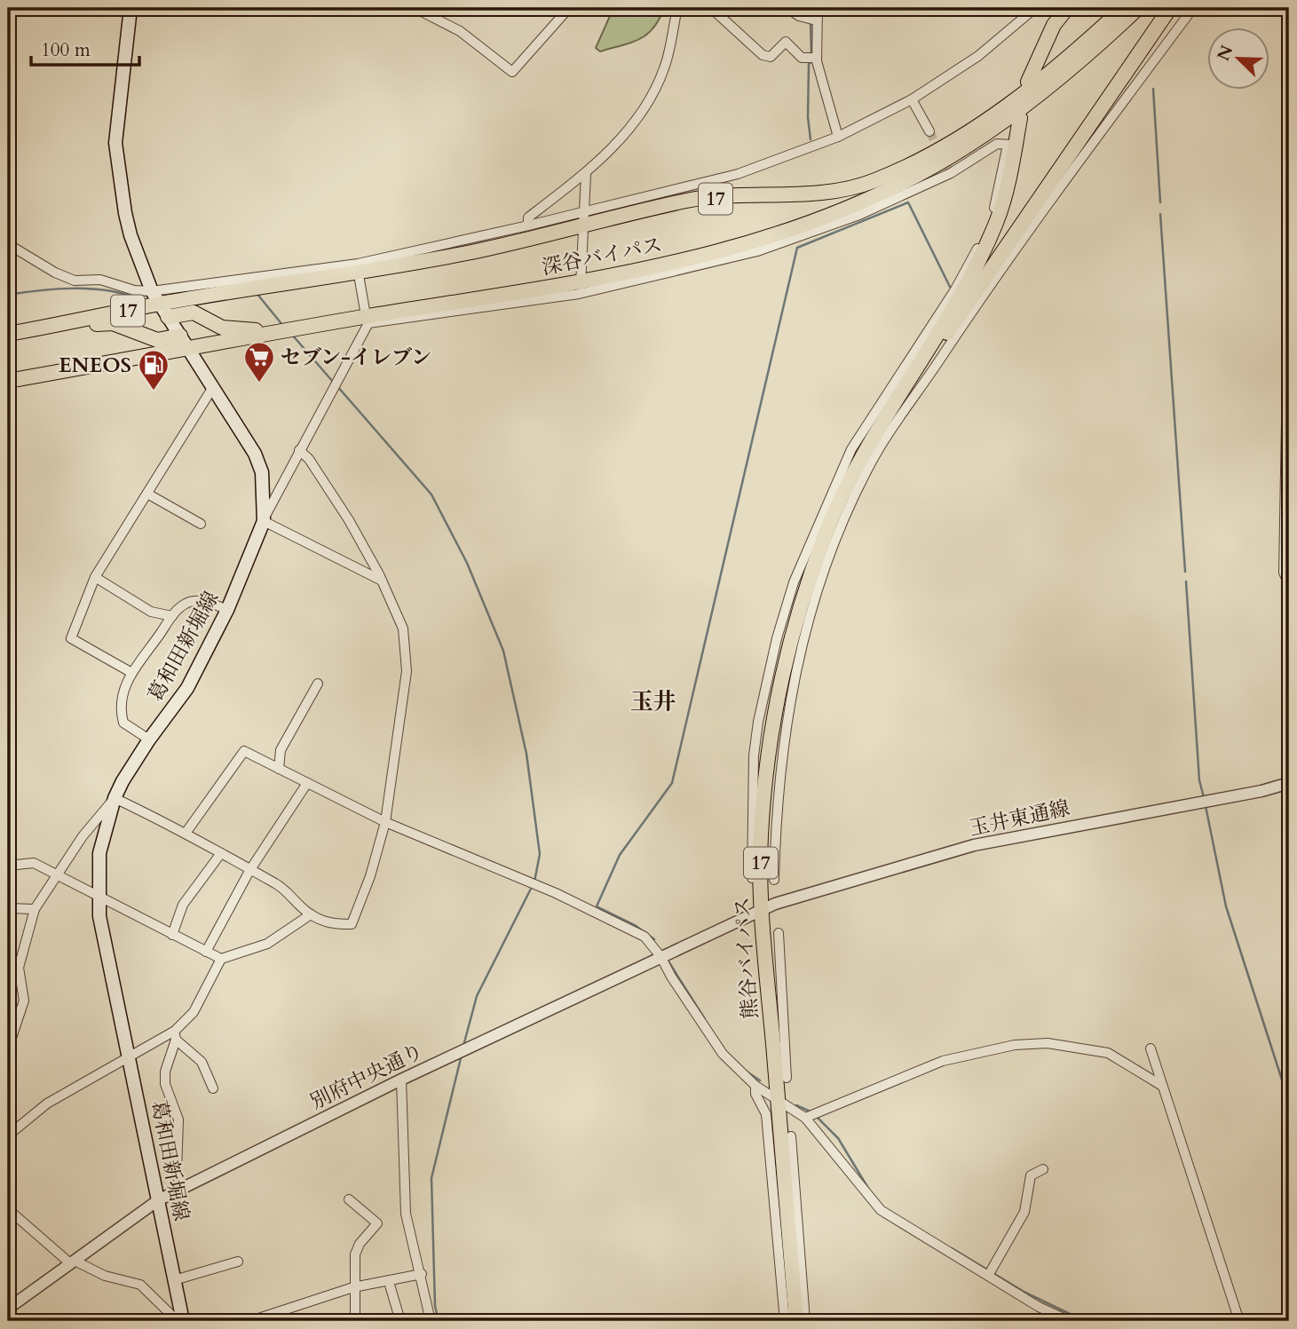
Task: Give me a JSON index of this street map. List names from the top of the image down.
{
  "streets": {
    "highway": ["17", "深谷バイパス", "熊谷バイパス"],
    "main road": ["葛和田新堀線"],
    "street": ["玉井東通線", "別府中央通り"]
  },
  "crossings": [
    ["17", "熊谷バイパス"],
    ["深谷バイパス", "葛和田新堀線"],
    ["葛和田新堀線", "別府中央通り"],
    ["玉井東通線", "熊谷バイパス"],
    ["玉井東通線", "別府中央通り"],
    ["熊谷バイパス", "別府中央通り"]
  ],
  "districts": ["玉井"],
  "places": {
    "supermarket": ["セブン-イレブン"],
    "fuel station": ["ENEOS"]
  },
  "scale_bar": "100 m",
  "north": "top left"
}
